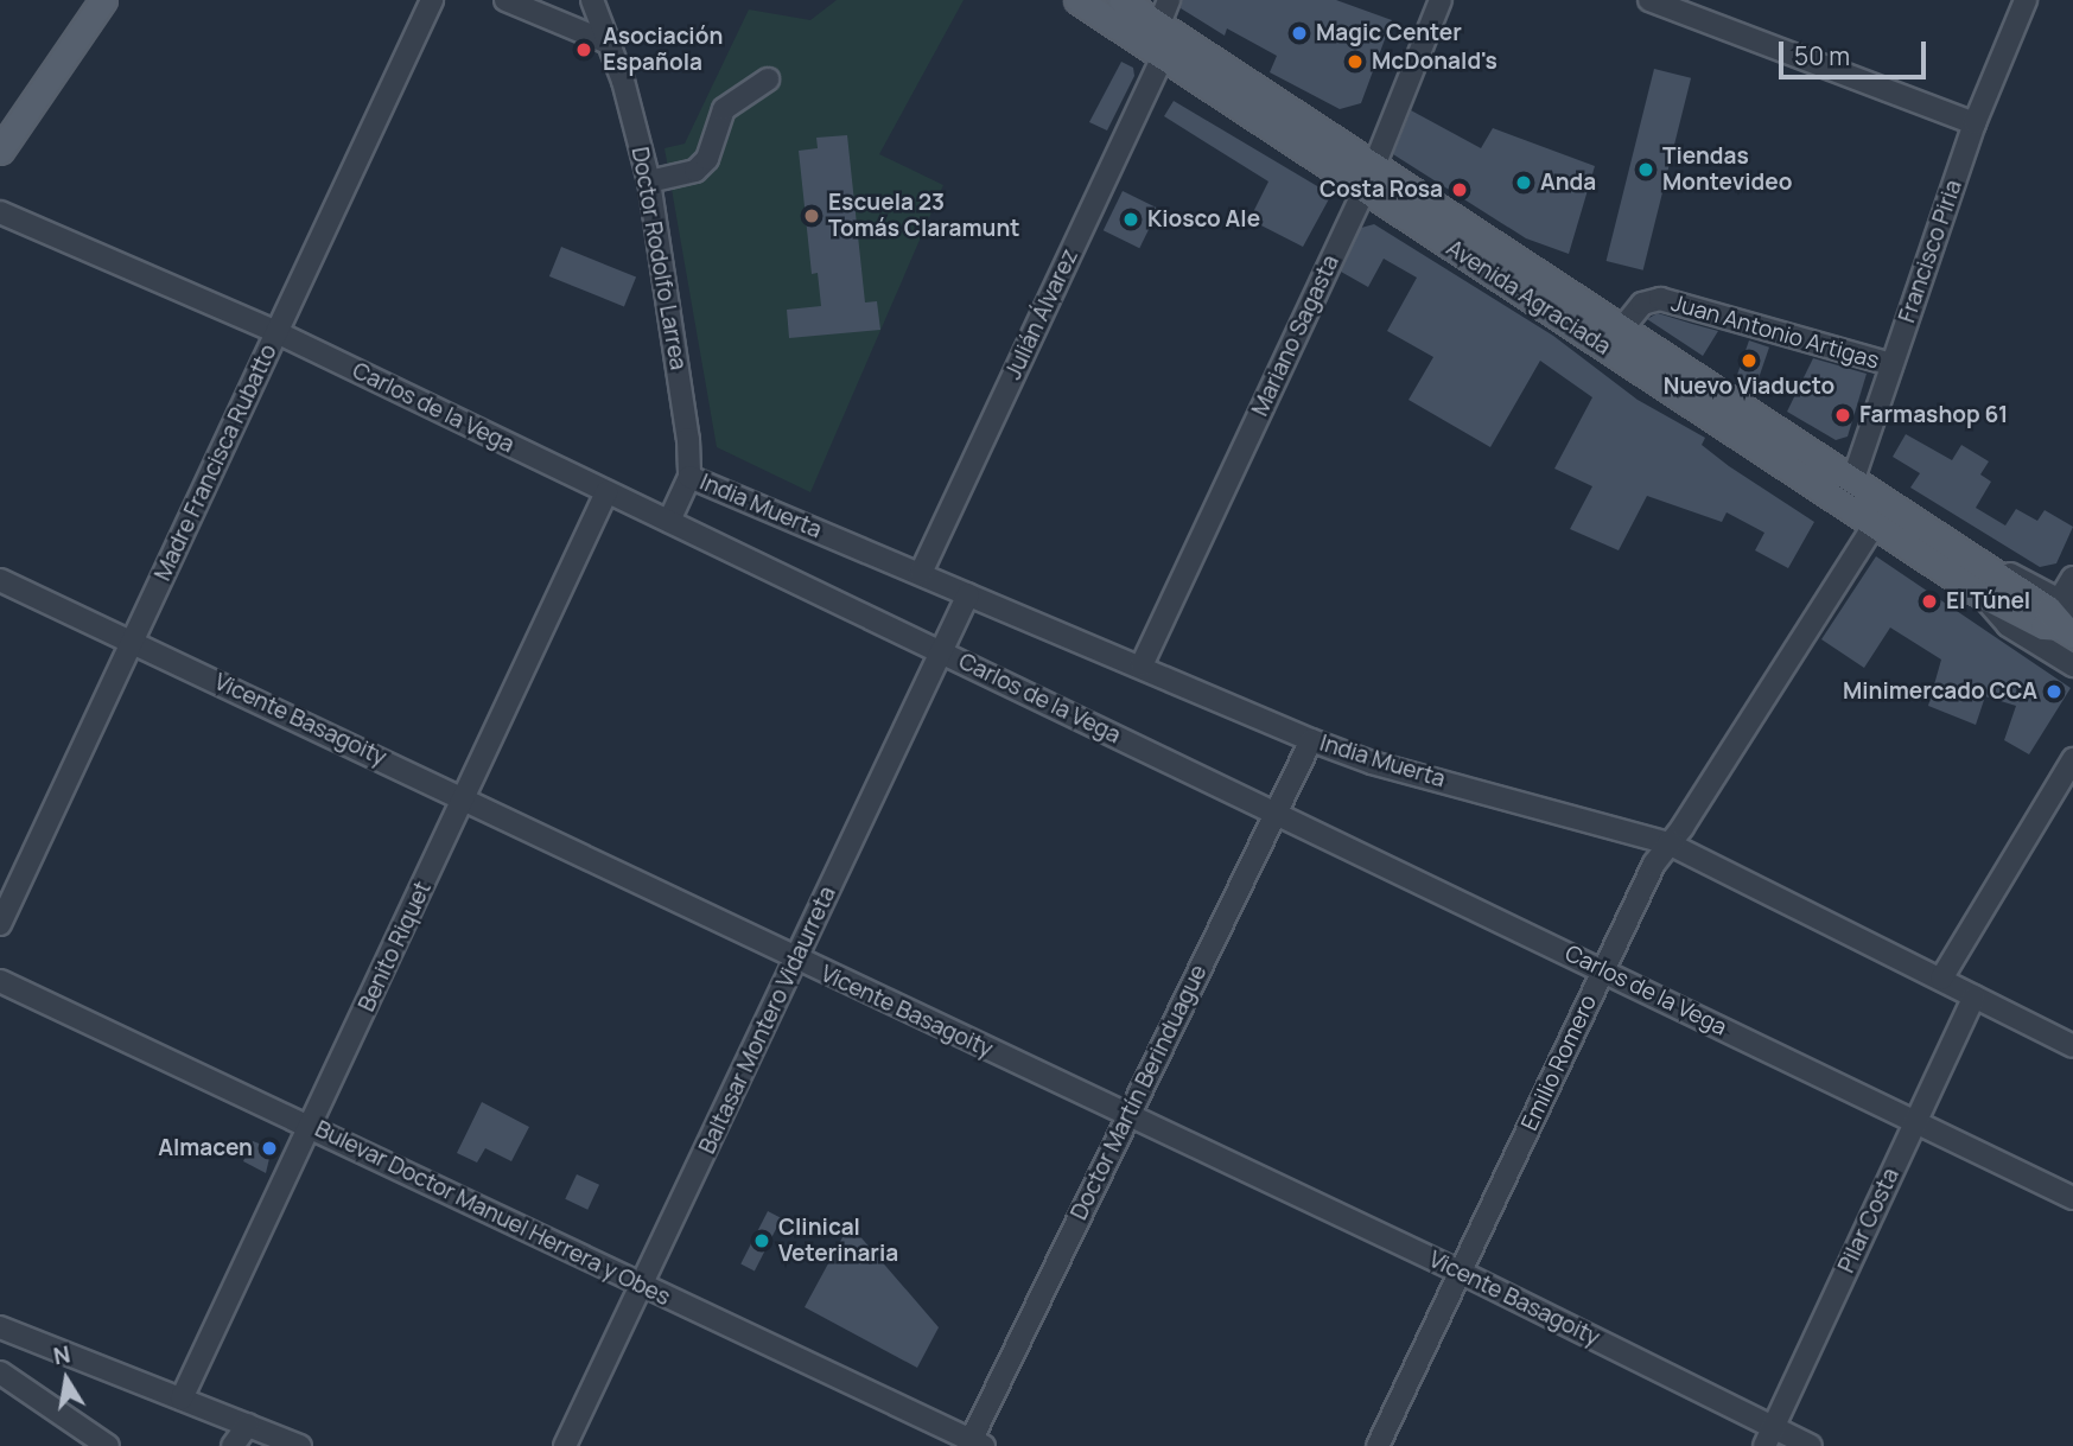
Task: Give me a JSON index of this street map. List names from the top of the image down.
{
  "streets": {
    "main road": ["Avenida Agraciada"],
    "street": [
      "Francisco Piria",
      "Doctor Rodolfo Larrea",
      "Julián Álvarez",
      "Juan Antonio Artigas",
      "Mariano Sagasta",
      "Carlos de la Vega",
      "Madre Francisca Rubatto",
      "India Muerta",
      "Vicente Basagoity",
      "Benito Riquet",
      "Baltasar Montero Vidaurreta",
      "Emilio Romero",
      "Doctor Martín Berinduague",
      "Bulevar Doctor Manuel Herrera y Obes",
      "Pilar Costa"
    ]
  },
  "crossings": [
    ["Francisco Piria", "Avenida Agraciada"],
    ["Francisco Piria", "Juan Antonio Artigas"],
    ["Doctor Rodolfo Larrea", "Carlos de la Vega"],
    ["Doctor Rodolfo Larrea", "India Muerta"],
    ["Avenida Agraciada", "Julián Álvarez"],
    ["Avenida Agraciada", "Juan Antonio Artigas"],
    ["Avenida Agraciada", "Mariano Sagasta"],
    ["Avenida Agraciada", "Emilio Romero"],
    ["Julián Álvarez", "India Muerta"],
    ["Mariano Sagasta", "India Muerta"],
    ["Carlos de la Vega", "Madre Francisca Rubatto"],
    ["Carlos de la Vega", "Benito Riquet"],
    ["Carlos de la Vega", "Baltasar Montero Vidaurreta"],
    ["Carlos de la Vega", "Emilio Romero"],
    ["Carlos de la Vega", "Doctor Martín Berinduague"],
    ["Carlos de la Vega", "Pilar Costa"],
    ["Madre Francisca Rubatto", "Vicente Basagoity"],
    ["India Muerta", "Baltasar Montero Vidaurreta"],
    ["India Muerta", "Emilio Romero"],
    ["India Muerta", "Doctor Martín Berinduague"],
    ["India Muerta", "Pilar Costa"],
    ["Vicente Basagoity", "Benito Riquet"],
    ["Vicente Basagoity", "Baltasar Montero Vidaurreta"],
    ["Vicente Basagoity", "Emilio Romero"],
    ["Vicente Basagoity", "Doctor Martín Berinduague"],
    ["Vicente Basagoity", "Pilar Costa"],
    ["Benito Riquet", "Bulevar Doctor Manuel Herrera y Obes"],
    ["Baltasar Montero Vidaurreta", "Bulevar Doctor Manuel Herrera y Obes"],
    ["Doctor Martín Berinduague", "Bulevar Doctor Manuel Herrera y Obes"]
  ],
  "places": [
    "Magic Center",
    "Asociación Española",
    "McDonald's",
    "Tiendas Montevideo",
    "Anda",
    "Costa Rosa",
    "Escuela 23 Tomás Claramunt",
    "Kiosco Ale",
    "Nuevo Viaducto",
    "Farmashop 61",
    "El Túnel",
    "Minimercado CCA",
    "Almacen",
    "Clinical Veterinaria"
  ],
  "scale_bar": "50 m",
  "north": "top"
}
